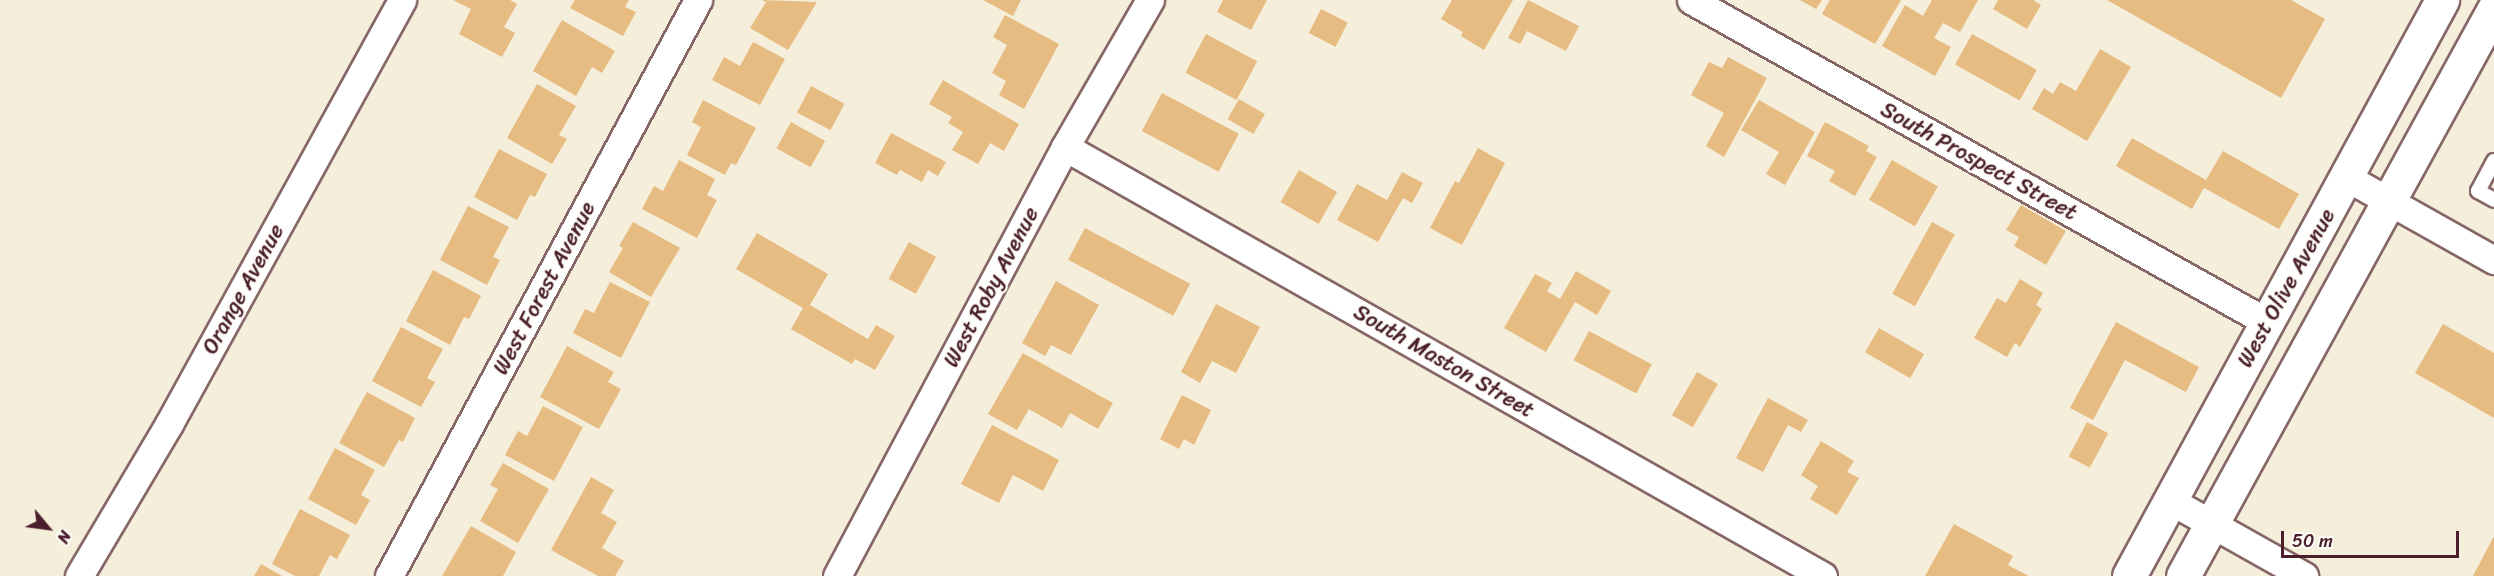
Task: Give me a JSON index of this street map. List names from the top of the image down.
{
  "streets": {
    "main road": ["West Olive Avenue"],
    "street": [
      "South Prospect Street",
      "West Roby Avenue",
      "West Forest Avenue",
      "Orange Avenue",
      "South Maston Street"
    ]
  },
  "crossings": [
    ["South Prospect Street", "West Olive Avenue"],
    ["West Roby Avenue", "South Maston Street"]
  ],
  "scale_bar": "50 m",
  "north": "bottom right"
}
